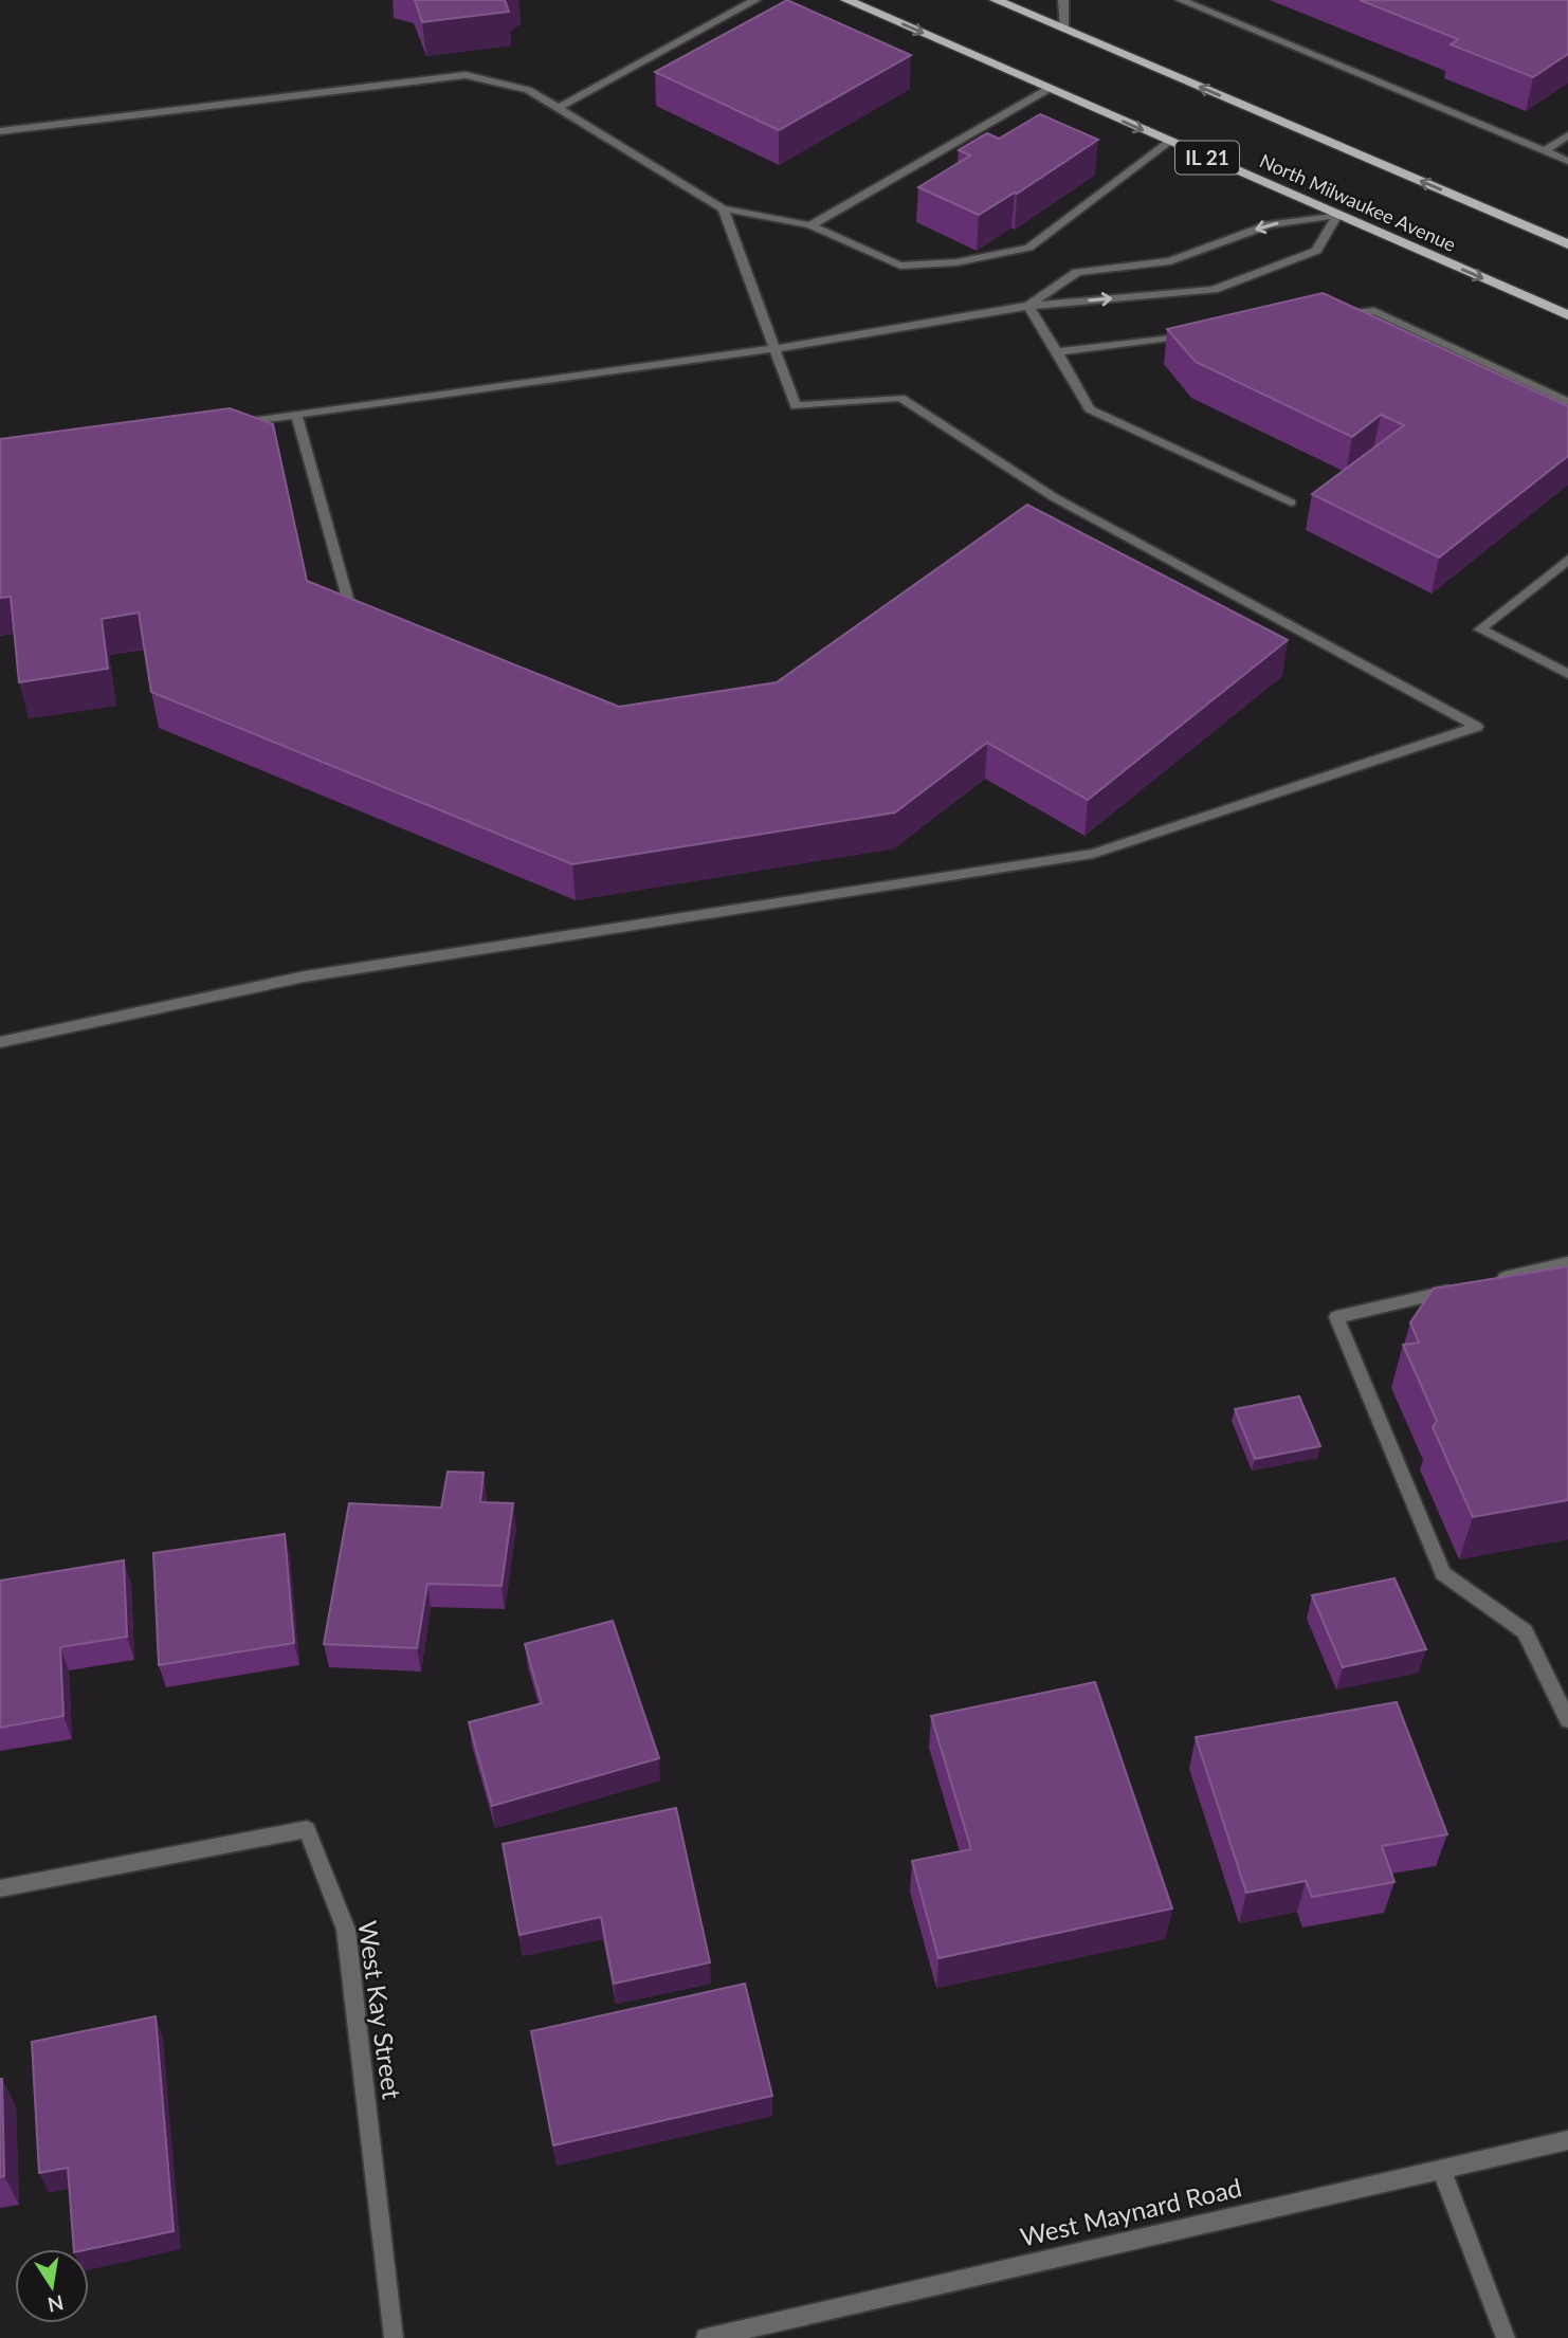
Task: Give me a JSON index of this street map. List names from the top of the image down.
{
  "streets": {
    "main road": ["IL 21", "North Milwaukee Avenue"],
    "street": ["West Kay Street", "West Maynard Road"]
  },
  "north": "bottom"
}
